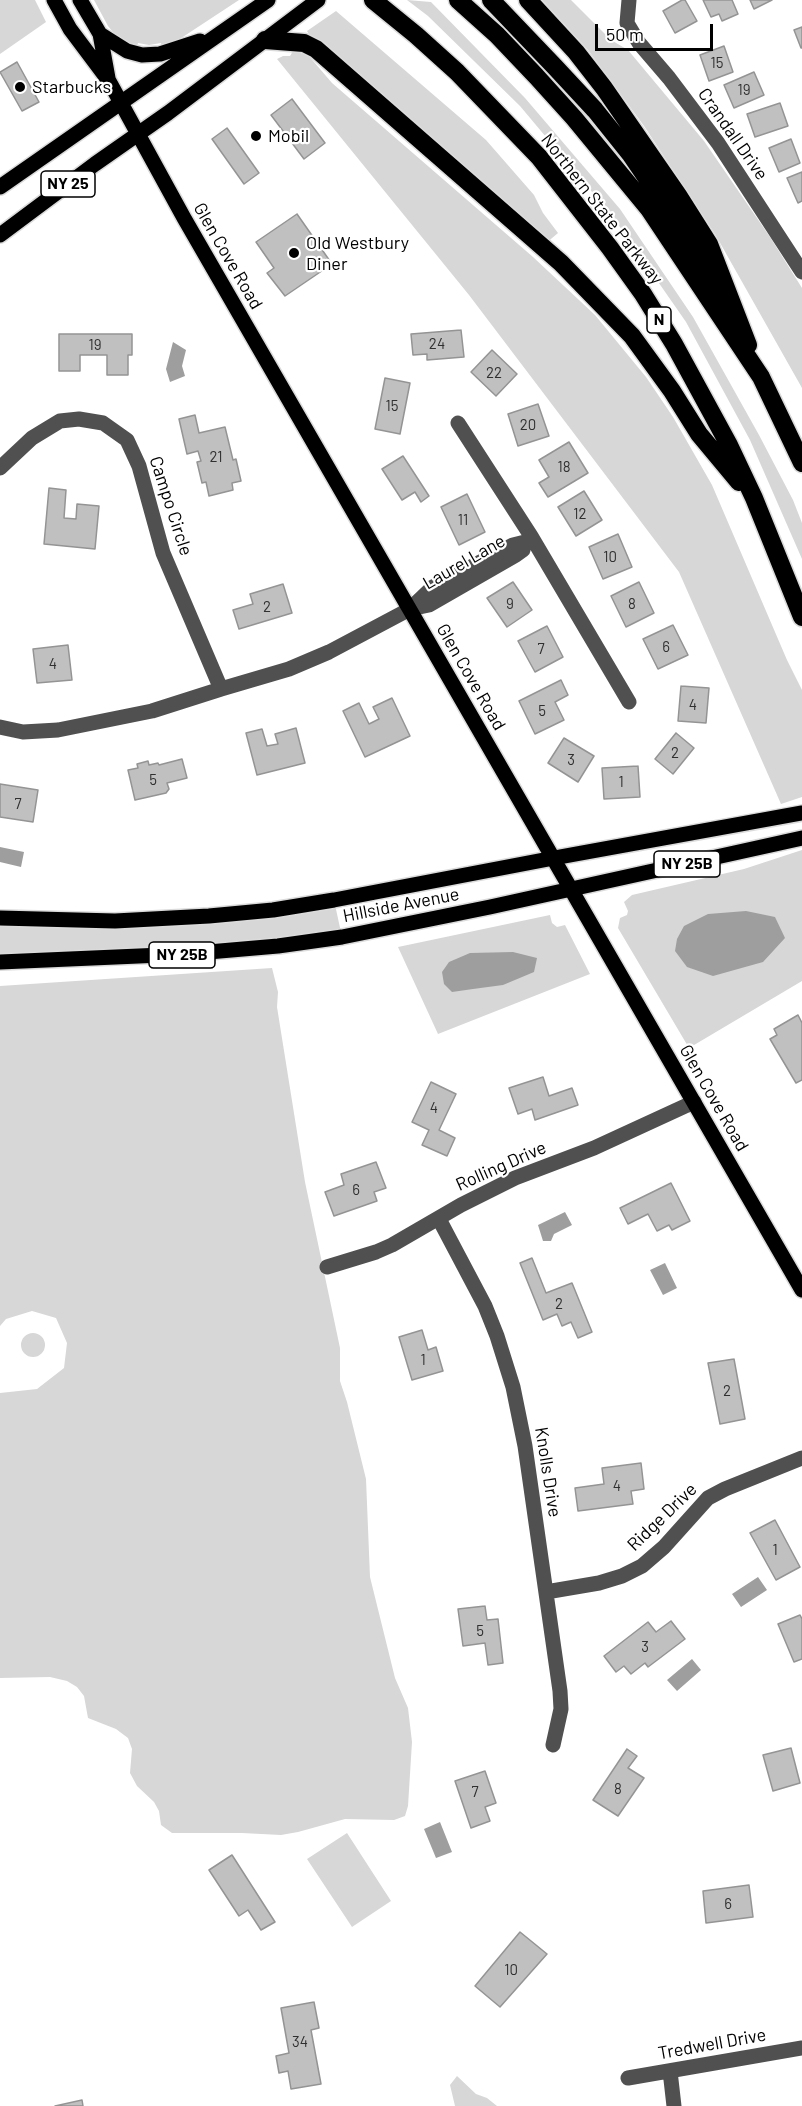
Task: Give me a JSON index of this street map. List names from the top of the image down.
{
  "streets": {
    "highway": ["Northern State Parkway", "N"],
    "main road": [
      "NY 25",
      "Glen Cove Road",
      "NY 25B",
      "Hillside Avenue"
    ],
    "street": [
      "Crandall Drive",
      "Campo Circle",
      "Laurel Lane",
      "Rolling Drive",
      "Knolls Drive",
      "Ridge Drive",
      "Tredwell Drive"
    ]
  },
  "crossings": [
    ["NY 25", "Glen Cove Road"],
    ["Glen Cove Road", "Laurel Lane"],
    ["Glen Cove Road", "Hillside Avenue"],
    ["Glen Cove Road", "Rolling Drive"],
    ["Rolling Drive", "Knolls Drive"],
    ["Knolls Drive", "Ridge Drive"]
  ],
  "places": ["Starbucks", "Mobil", "Old Westbury Diner"],
  "house_numbers": [
    "15",
    "19",
    "24",
    "19",
    "22",
    "15",
    "20",
    "21",
    "18",
    "12",
    "11",
    "10",
    "9",
    "8",
    "2",
    "6",
    "7",
    "4",
    "4",
    "5",
    "2",
    "3",
    "5",
    "1",
    "7",
    "4",
    "6",
    "2",
    "1",
    "2",
    "4",
    "1",
    "5",
    "3",
    "8",
    "7",
    "6",
    "10",
    "34"
  ],
  "scale_bar": "50 m"
}
